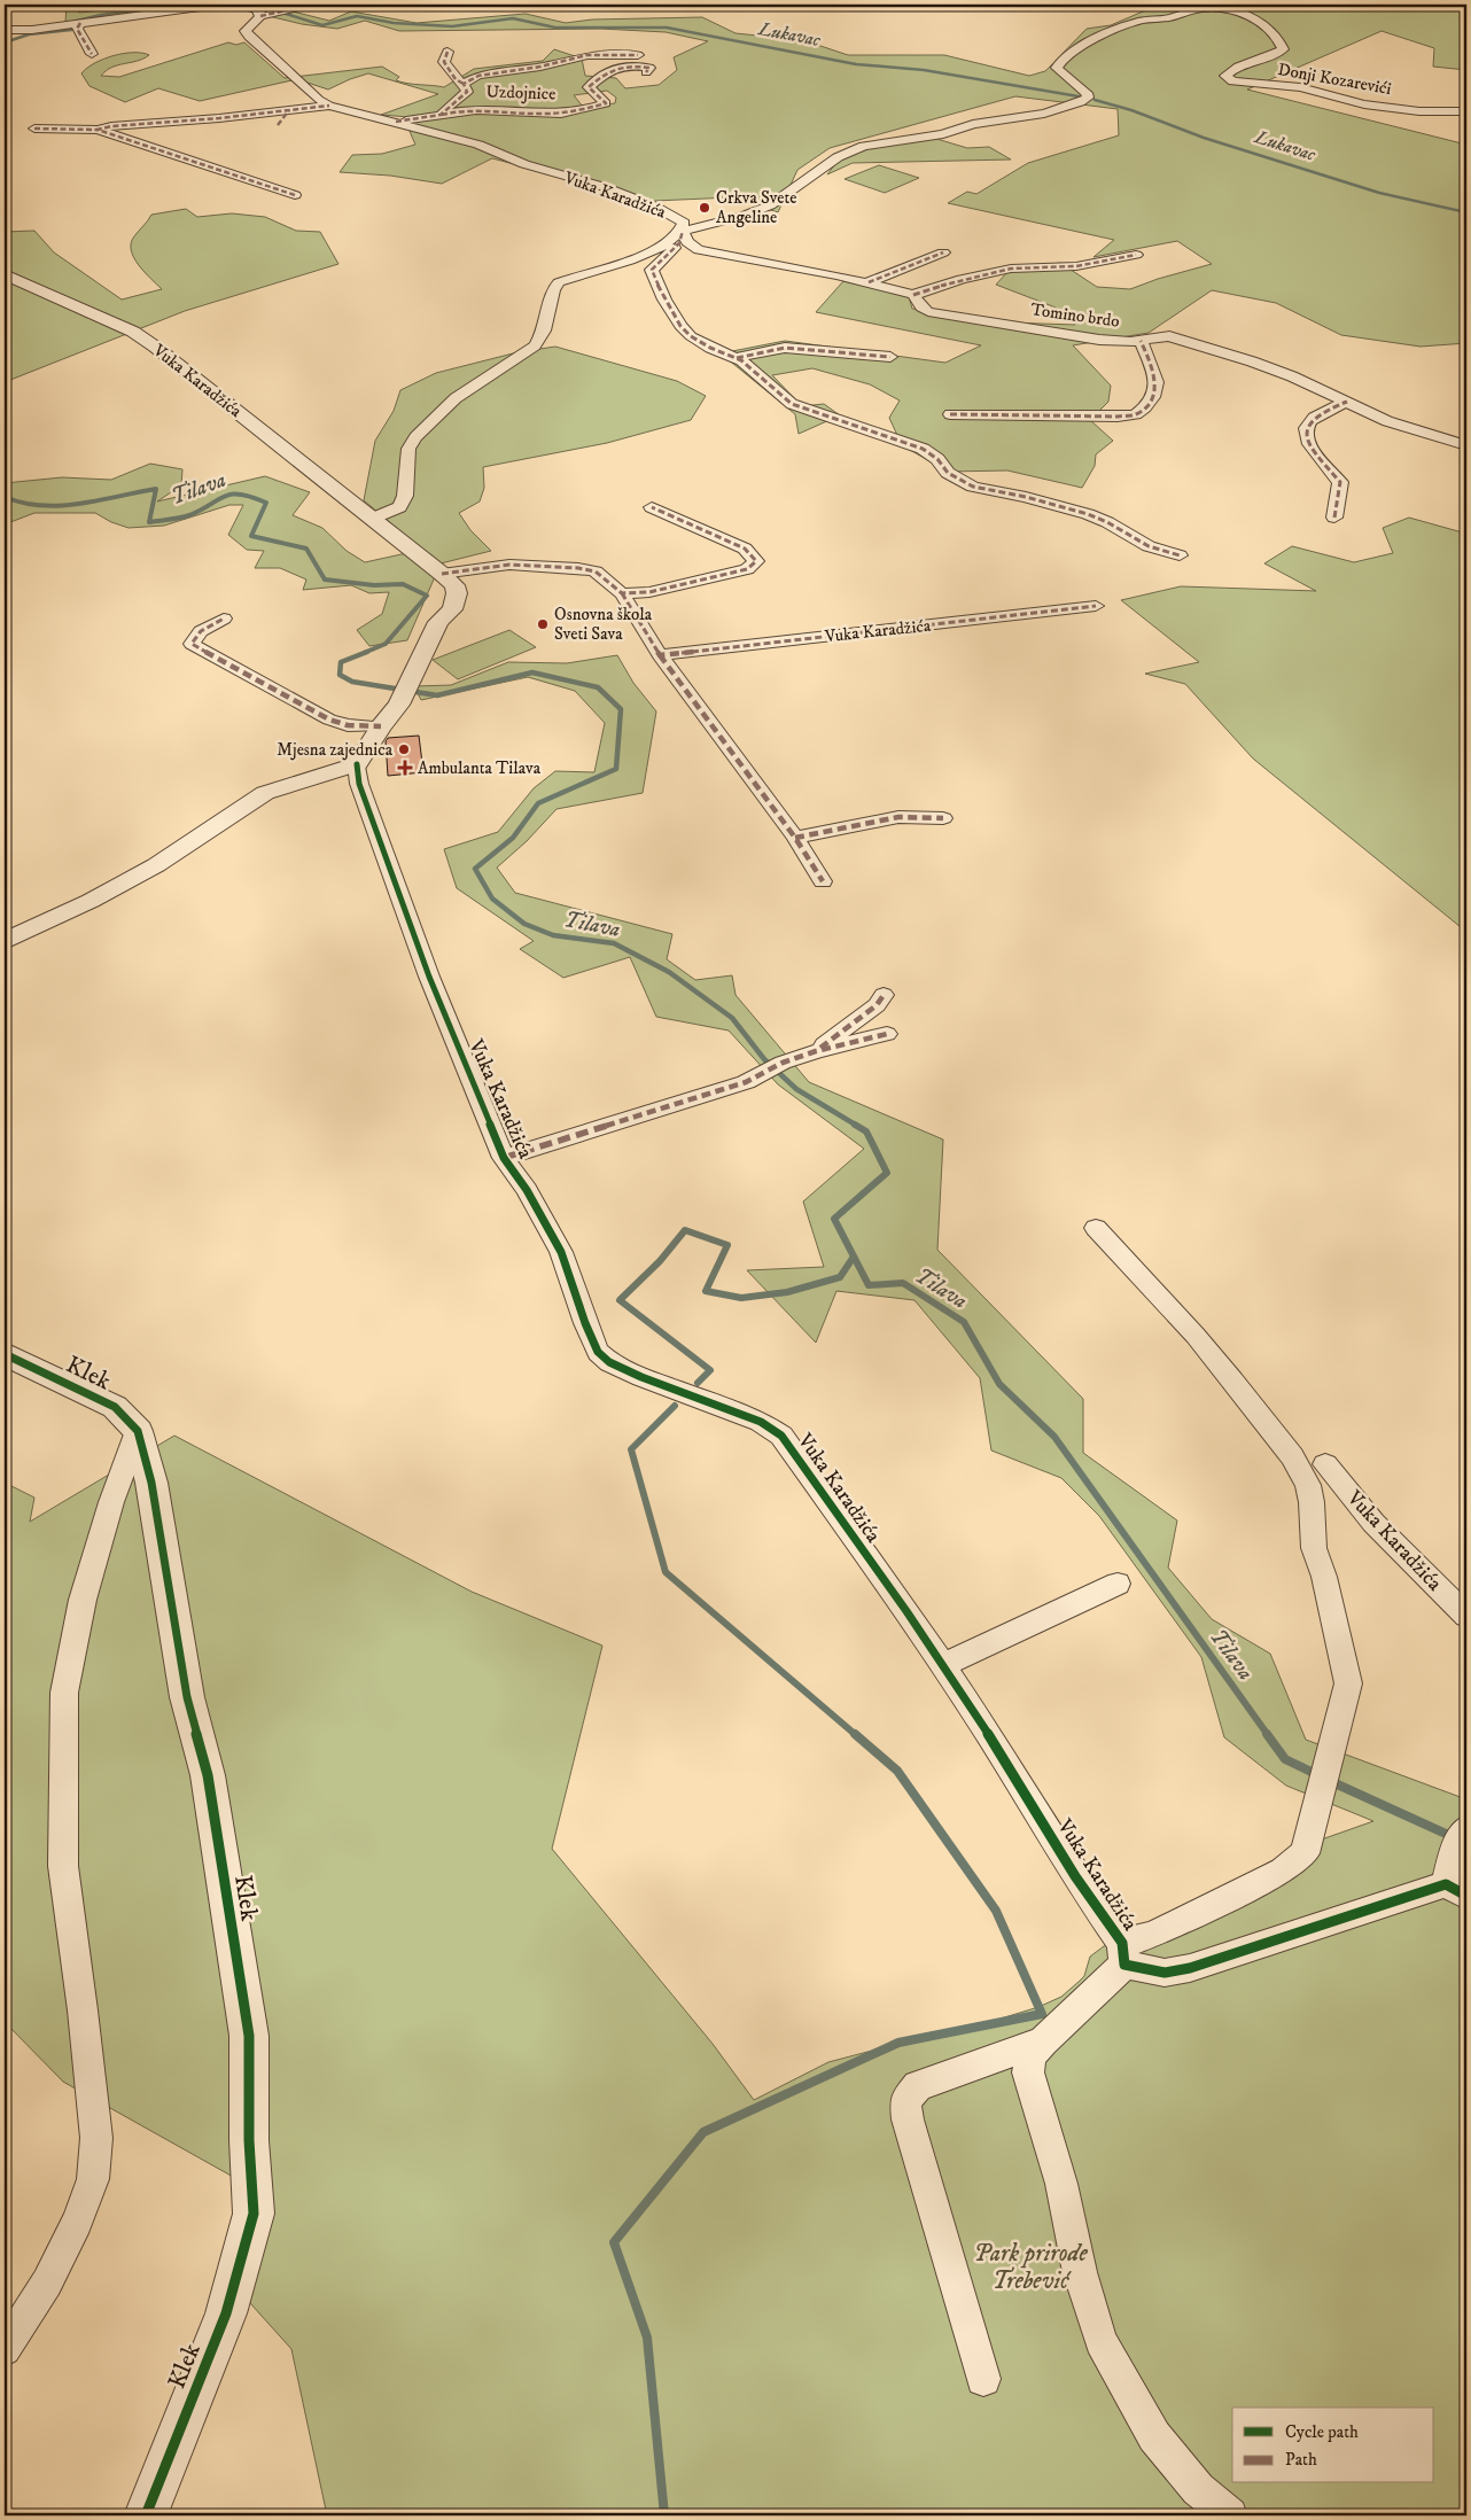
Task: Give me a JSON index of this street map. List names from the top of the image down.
{
  "streets": {
    "street": [
      "Donji Kozarevići",
      "Uzdojnice",
      "Vuka Karadžića",
      "Tomino brdo",
      "Klek"
    ]
  },
  "crossings": [
    ["Donji Kozarevići", "Vuka Karadžića"],
    ["Donji Kozarevići", "Tomino brdo"],
    ["Uzdojnice", "Vuka Karadžića"],
    ["Vuka Karadžića", "Tomino brdo"]
  ],
  "water": ["Lukavac", "Tilava"],
  "parks": ["Park prirode Trebević"],
  "places": {
    "other": ["Crkva Svete Angeline", "Osnovna škola Sveti Sava", "Mjesna zajednica"],
    "health": ["Ambulanta Tilava"]
  },
  "legend": ["Cycle path", "Path"]
}
